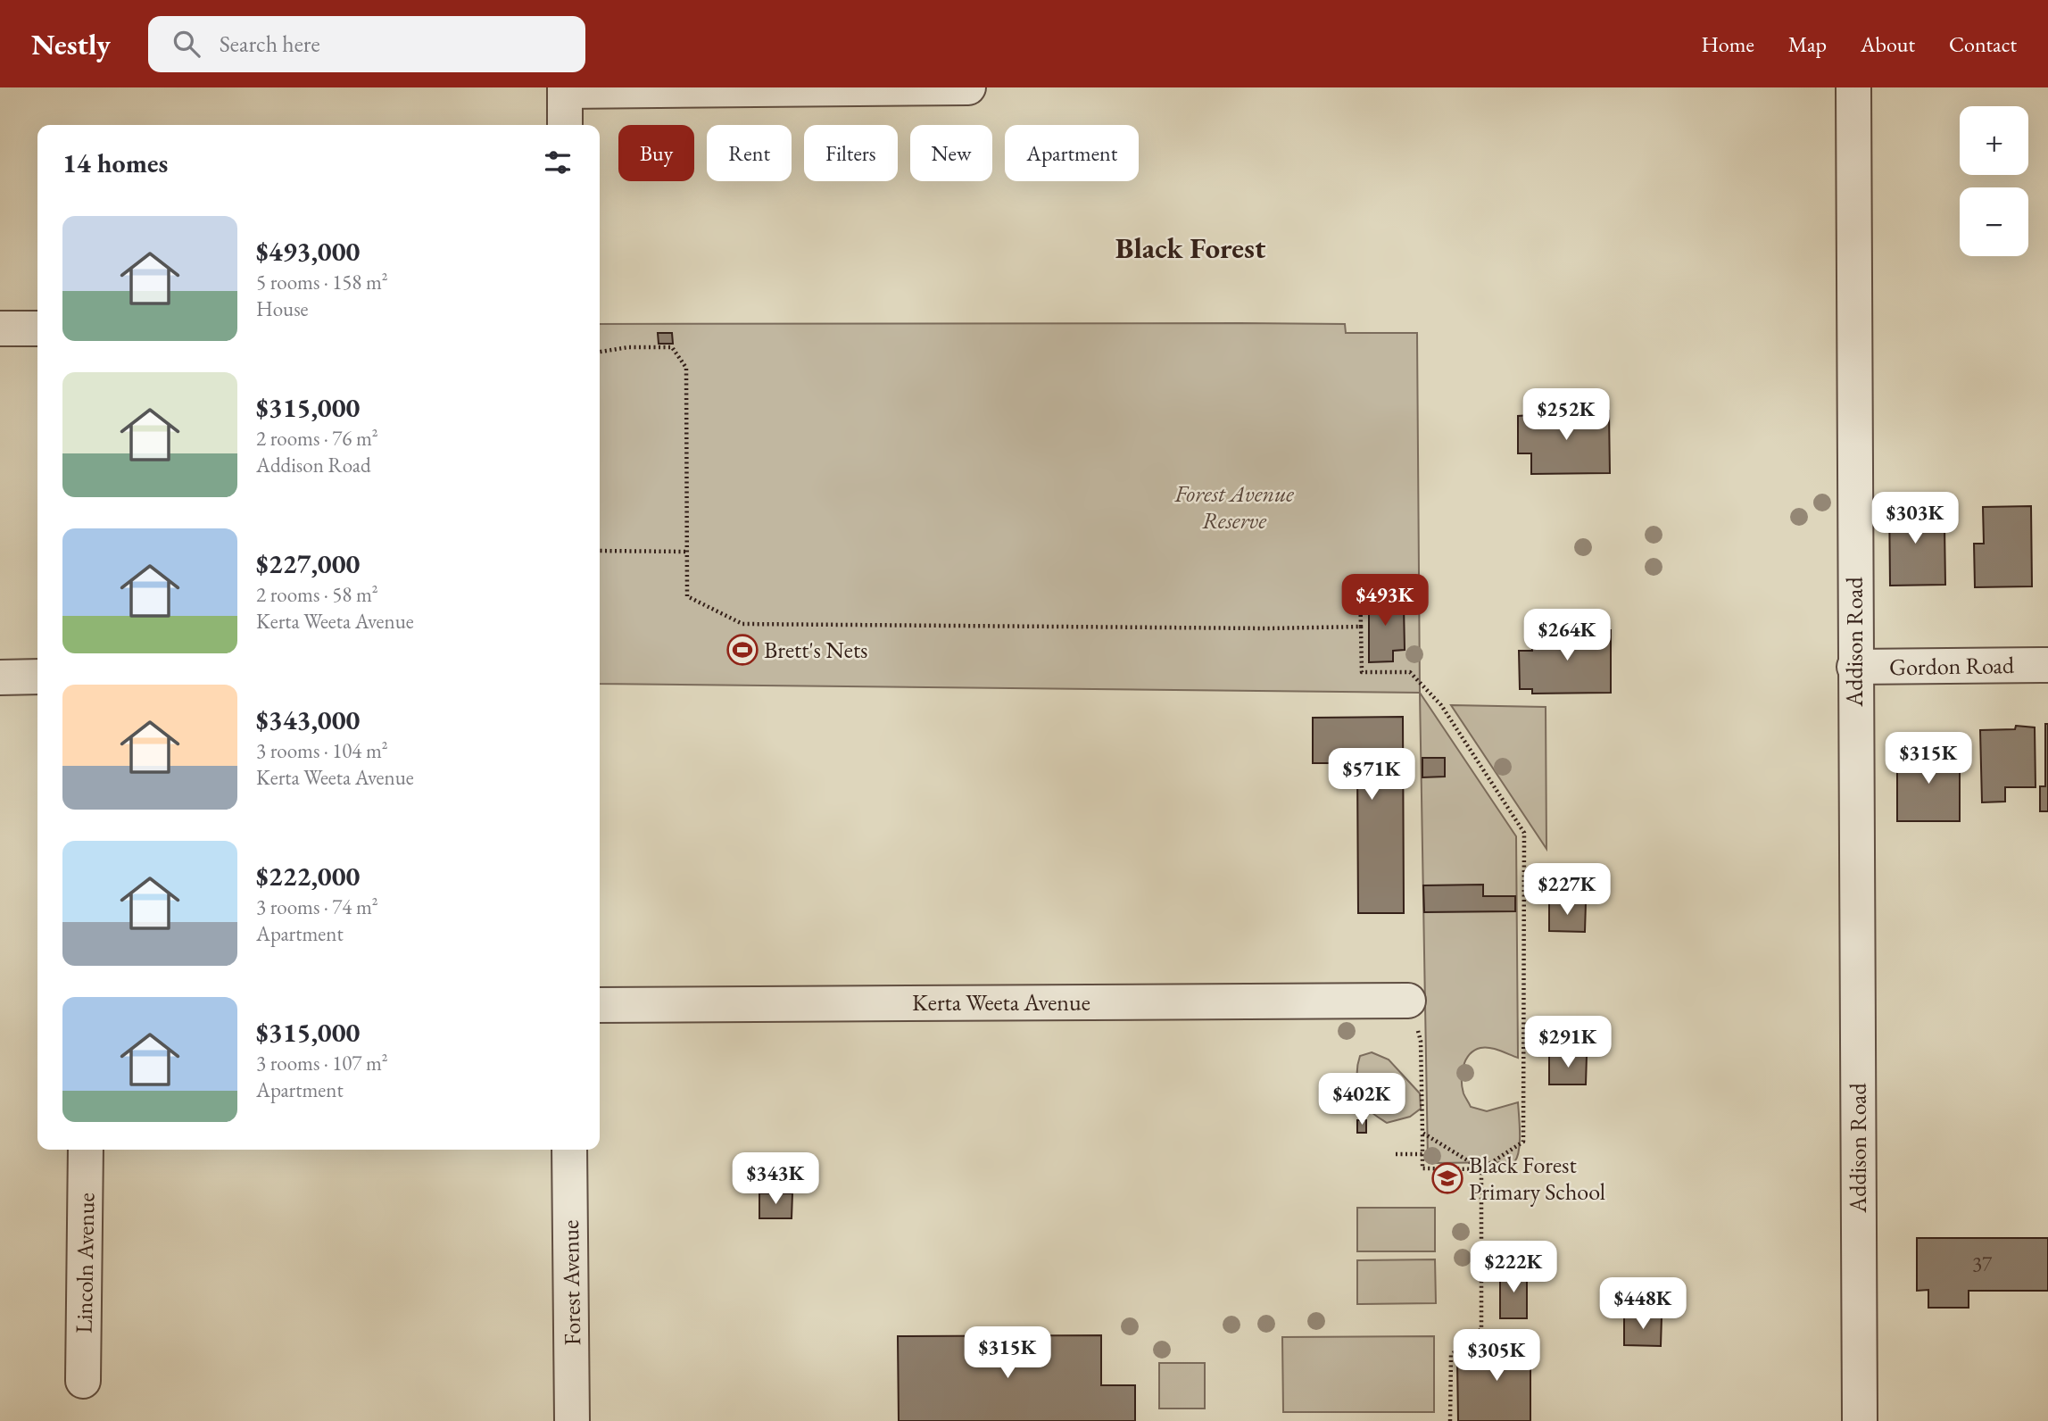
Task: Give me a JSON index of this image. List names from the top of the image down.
{
  "streets": {
    "street": [
      "Addison Road",
      "Gordon Road",
      "Kerta Weeta Avenue",
      "Lincoln Avenue",
      "Forest Avenue"
    ]
  },
  "crossings": [
    ["Addison Road", "Gordon Road"]
  ],
  "districts": ["Black Forest"],
  "parks": ["Forest Avenue Reserve"],
  "places": {
    "sports": ["Brett's Nets"],
    "school or university": ["Black Forest Primary School"]
  },
  "house_numbers": ["37"],
  "page": {
    "header": "Nestly",
    "search": "Search here",
    "nav": [
      "Home",
      "Map",
      "About",
      "Contact"
    ],
    "map_buttons": ["+", "−"],
    "chip": [
      "Buy",
      "Rent",
      "Filters",
      "New",
      "Apartment"
    ],
    "heading": "14 homes",
    "list": [
      {
        "name": "$493,000",
        "note": "5 rooms · 158 m² · House"
      },
      {
        "name": "$315,000",
        "note": "2 rooms · 76 m² · Addison Road"
      },
      {
        "name": "$227,000",
        "note": "2 rooms · 58 m² · Kerta Weeta Avenue"
      },
      {
        "name": "$343,000",
        "note": "3 rooms · 104 m² · Kerta Weeta Avenue"
      },
      {
        "name": "$222,000",
        "note": "3 rooms · 74 m² · Apartment"
      },
      {
        "name": "$315,000",
        "note": "3 rooms · 107 m² · Apartment"
      }
    ],
    "price": [
      "$252K",
      "$303K",
      "$493K",
      "$264K",
      "$315K",
      "$571K",
      "$227K",
      "$291K",
      "$402K",
      "$343K",
      "$222K",
      "$448K",
      "$315K",
      "$305K"
    ]
  }
}
